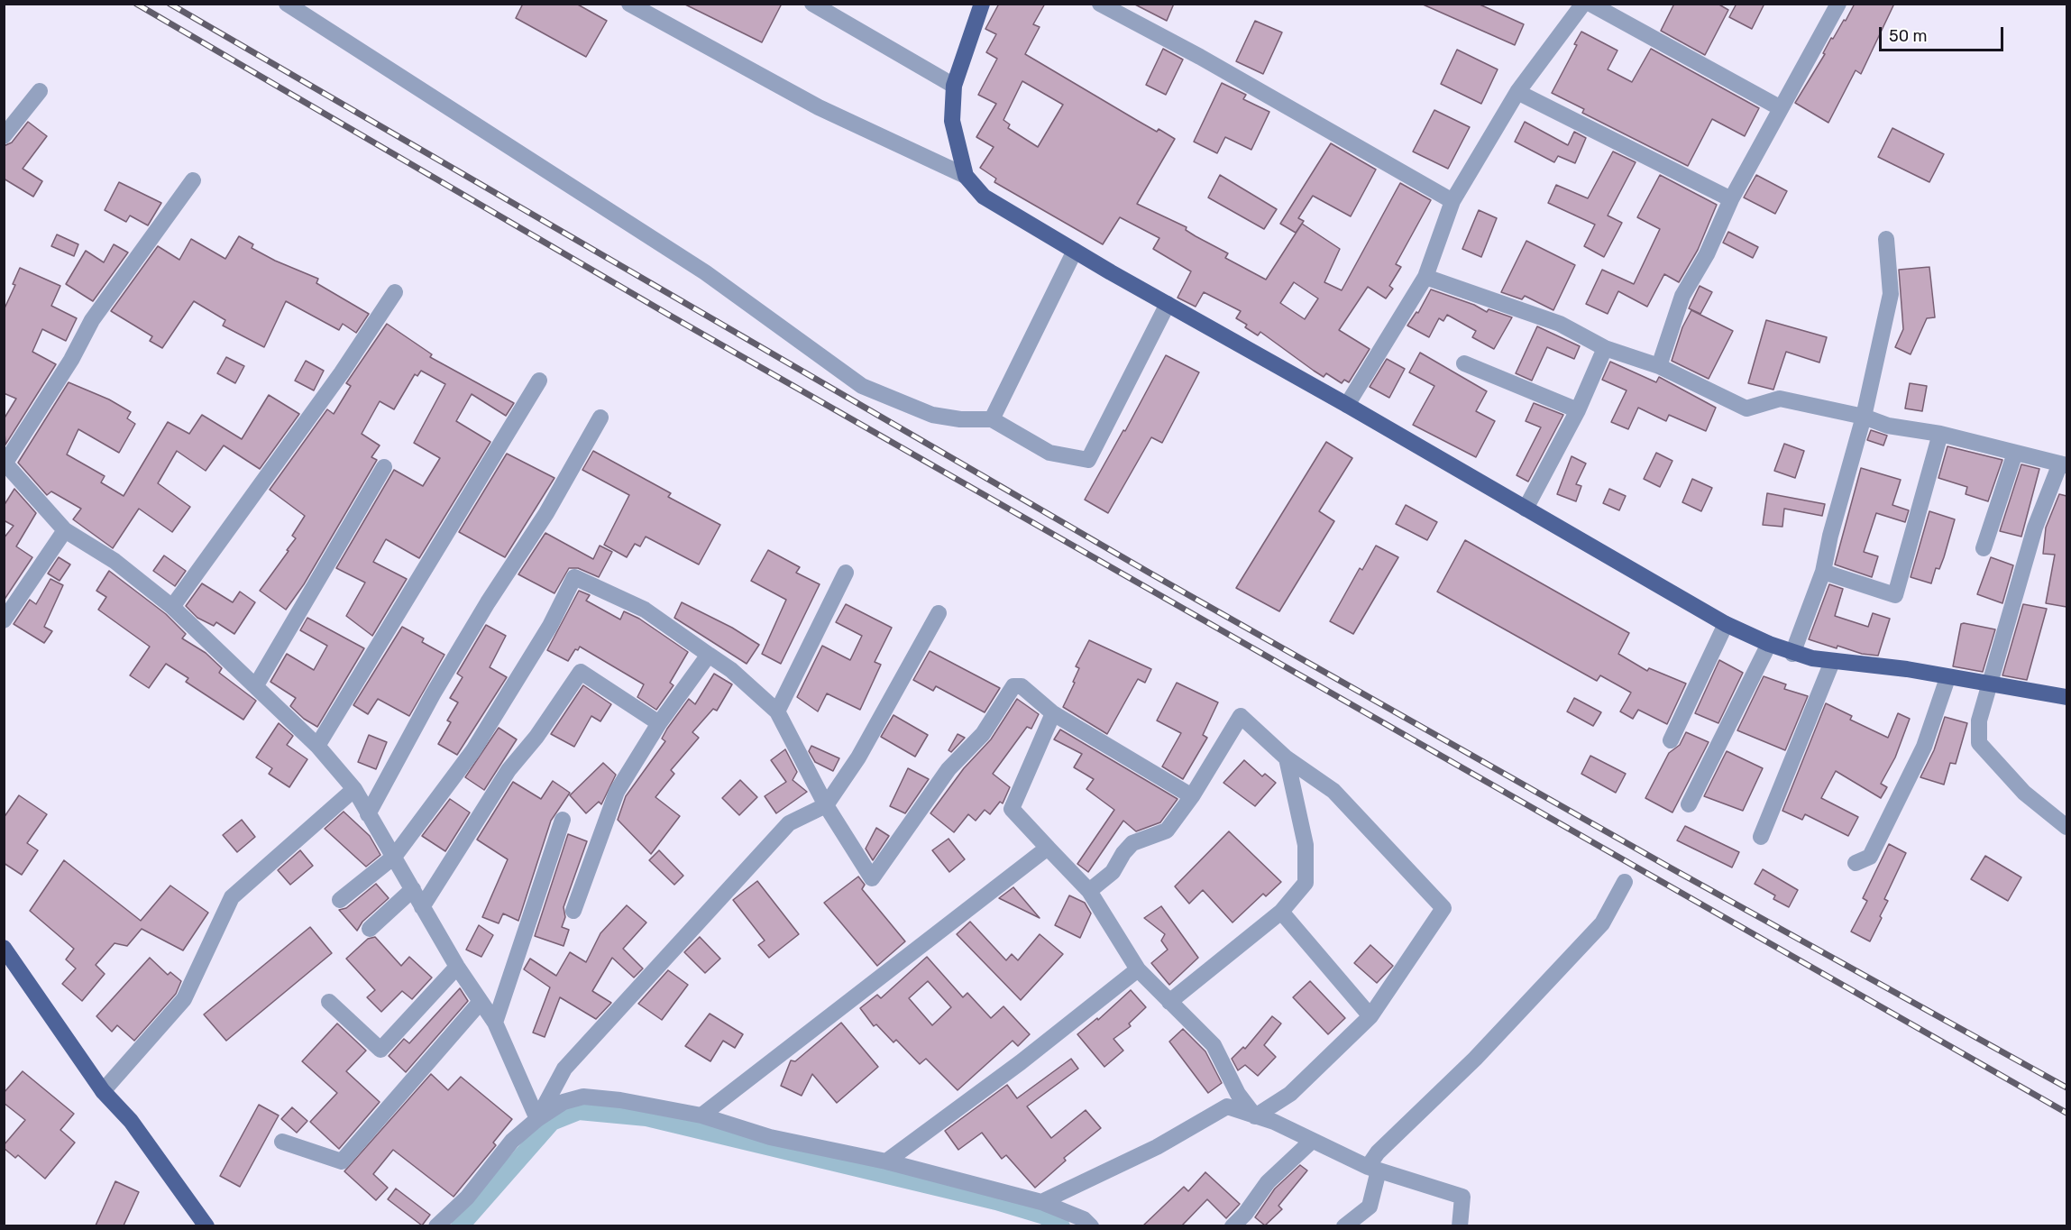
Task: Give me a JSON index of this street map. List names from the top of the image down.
{
  "scale_bar": "50 m"
}
